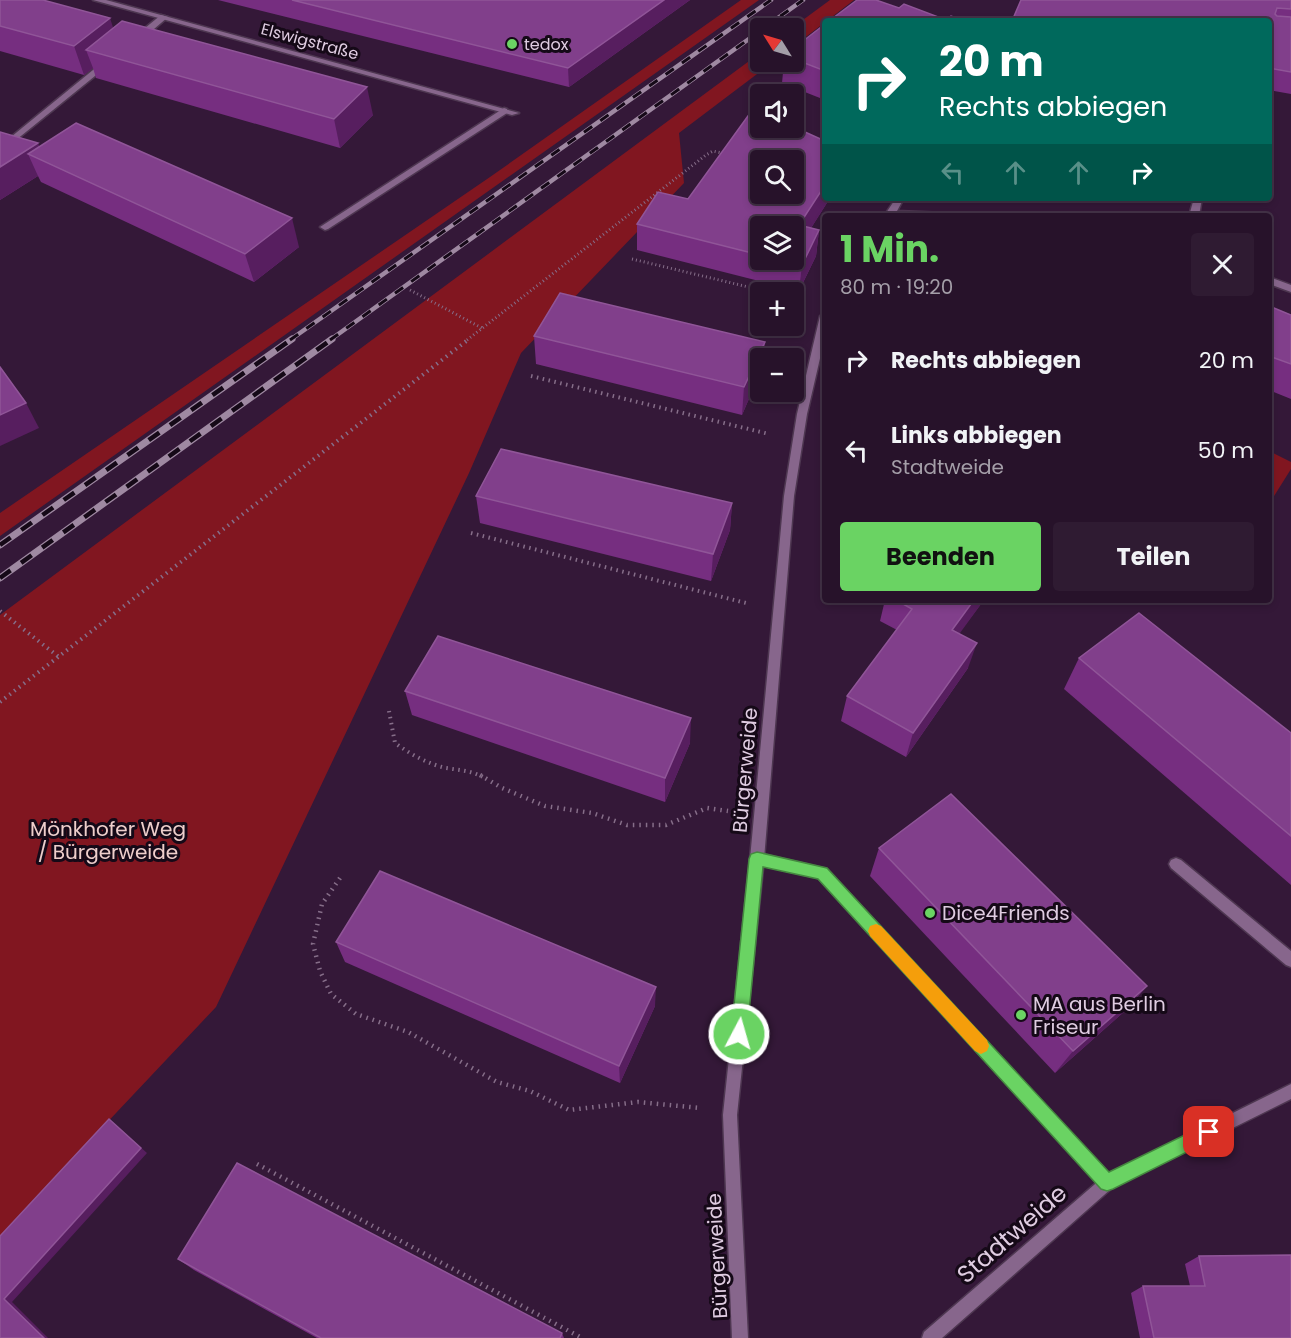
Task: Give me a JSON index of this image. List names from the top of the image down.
{
  "streets": {
    "street": ["Elswigstraße", "Bürgerweide", "Stadtweide"]
  },
  "parks": ["Mönkhofer Weg / Bürgerweide"],
  "places": ["tedox", "Dice4Friends", "MA aus Berlin Friseur"],
  "north": "top left",
  "page": {
    "map_buttons": ["+", "−"],
    "turn": ["20 m", "Rechts abbiegen"],
    "heading": ["1 Min.", "80 m · 19:20"],
    "list": [
      {
        "name": "Rechts abbiegen",
        "value": "20 m"
      },
      {
        "name": "Links abbiegen",
        "note": "Stadtweide",
        "value": "50 m"
      }
    ],
    "buttons": ["Beenden", "Teilen"]
  }
}
